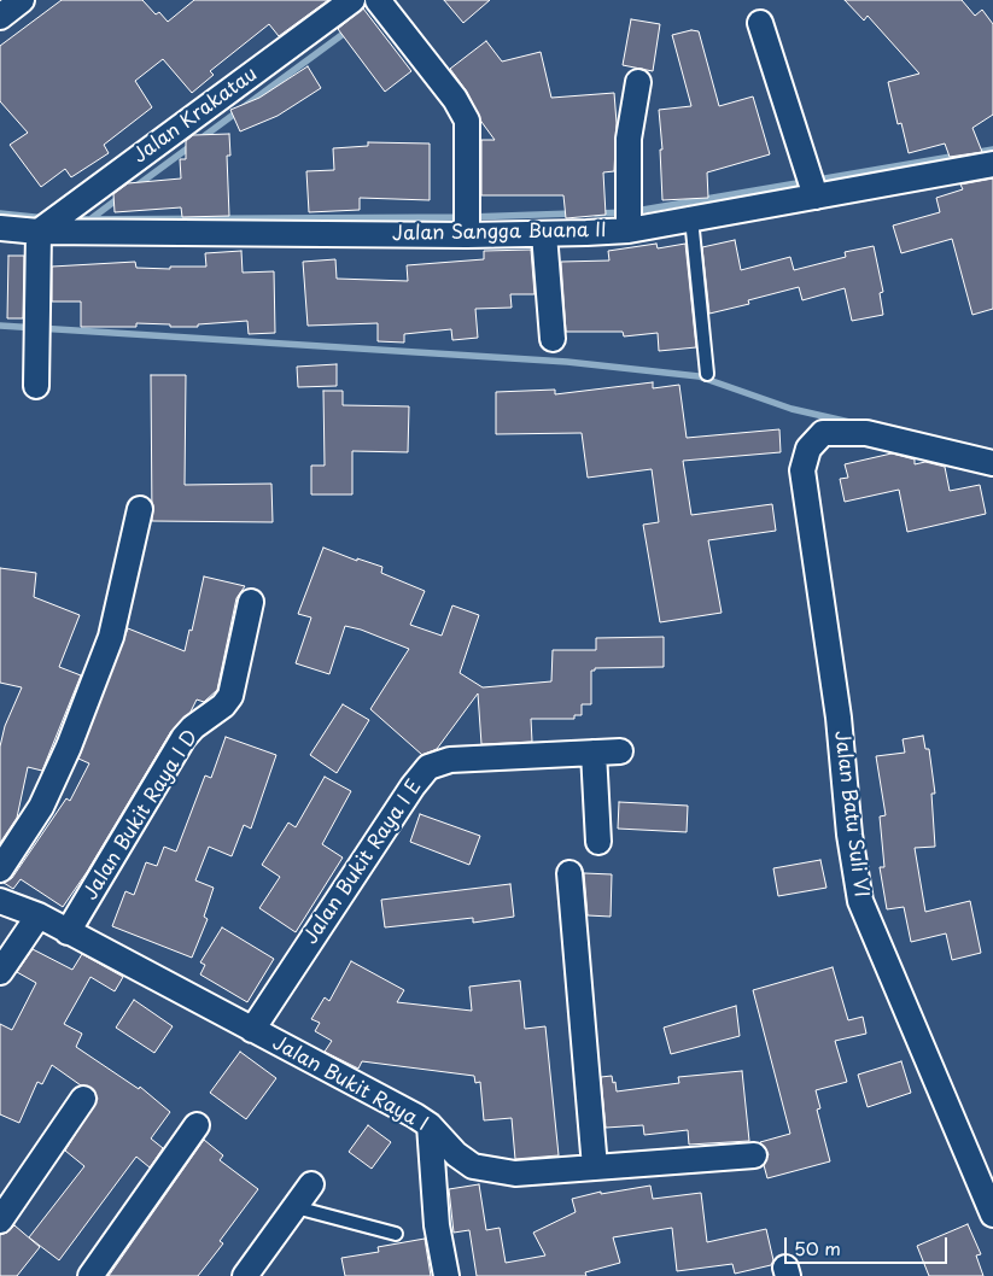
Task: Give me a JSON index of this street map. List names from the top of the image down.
{
  "streets": {
    "street": [
      "Jalan Krakatau",
      "Jalan Sangga Buana II",
      "Jalan Batu Suli VI",
      "Jalan Bukit Raya I D",
      "Jalan Bukit Raya I E",
      "Jalan Bukit Raya I"
    ]
  },
  "crossings": [
    ["Jalan Krakatau", "Jalan Sangga Buana II"],
    ["Jalan Bukit Raya I D", "Jalan Bukit Raya I"],
    ["Jalan Bukit Raya I E", "Jalan Bukit Raya I"]
  ],
  "scale_bar": "50 m"
}
